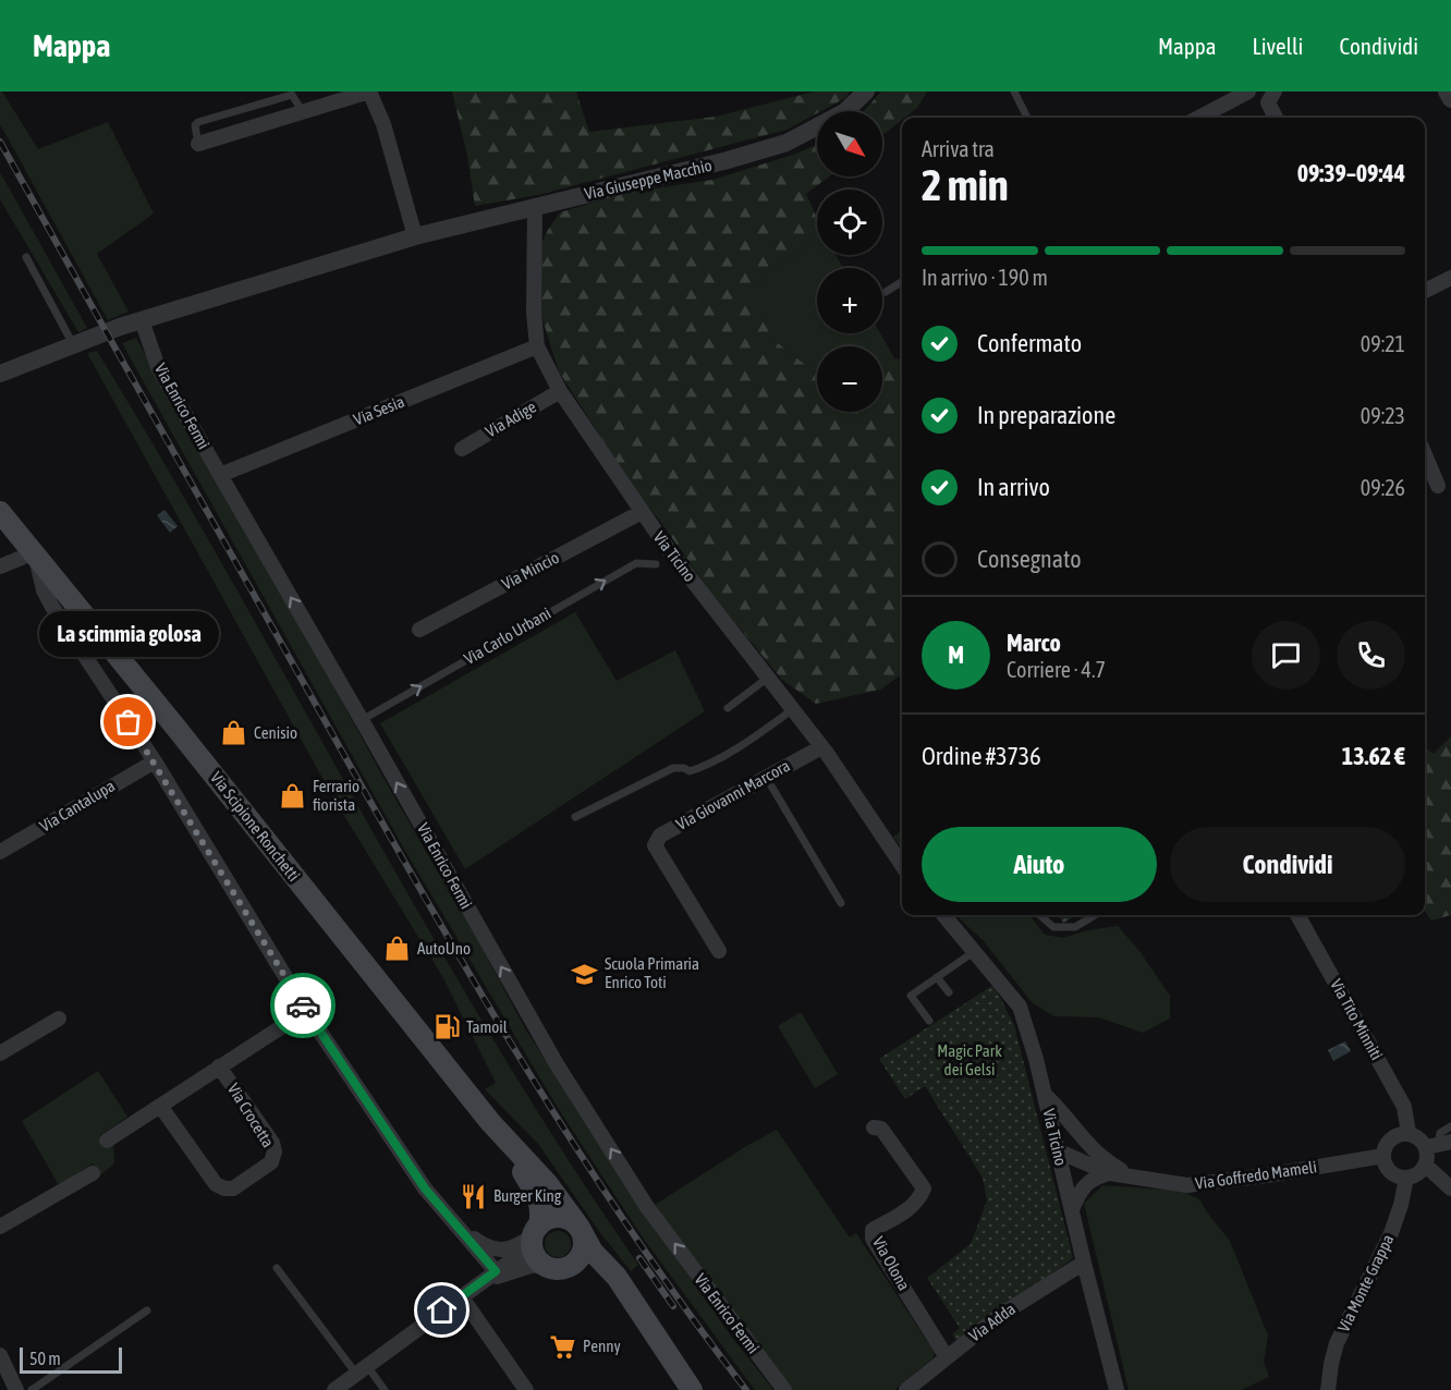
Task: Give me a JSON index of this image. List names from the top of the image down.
{
  "streets": {
    "main road": ["Via Scipione Ronchetti"],
    "street": [
      "Via Giuseppe Macchio",
      "Via Enrico Fermi",
      "Via Sesia",
      "Via Adige",
      "Via Ticino",
      "Via Mincio",
      "Via Giovanni Marcora",
      "Via Cantalupa",
      "Via Tito Minniti",
      "Via Crocetta",
      "Via Goffredo Mameli",
      "Via Olona",
      "Via Monte Grappa",
      "Via Adda"
    ],
    "lane": ["Via Carlo Urbani"]
  },
  "crossings": [
    ["Via Giuseppe Macchio", "Via Enrico Fermi"],
    ["Via Giuseppe Macchio", "Via Ticino"],
    ["Via Enrico Fermi", "Via Sesia"],
    ["Via Enrico Fermi", "Via Carlo Urbani"],
    ["Via Sesia", "Via Ticino"],
    ["Via Adige", "Via Ticino"],
    ["Via Ticino", "Via Mincio"],
    ["Via Ticino", "Via Giovanni Marcora"],
    ["Via Ticino", "Via Goffredo Mameli"],
    ["Via Ticino", "Via Adda"],
    ["Via Tito Minniti", "Via Goffredo Mameli"],
    ["Via Tito Minniti", "Via Monte Grappa"],
    ["Via Goffredo Mameli", "Via Monte Grappa"],
    ["Via Olona", "Via Adda"]
  ],
  "one_way": ["Via Enrico Fermi", "Via Carlo Urbani"],
  "parks": ["Magic Park dei Gelsi"],
  "places": {
    "other": ["La scimmia golosa"],
    "shop": ["Cenisio", "Ferrario fiorista", "AutoUno"],
    "school or university": ["Scuola Primaria Enrico Toti"],
    "fuel station": ["Tamoil"],
    "restaurant": ["Burger King"],
    "supermarket": ["Penny"]
  },
  "scale_bar": "50 m",
  "north": "bottom right",
  "page": {
    "header": "Mappa",
    "nav": ["Mappa", "Livelli", "Condividi"],
    "map_buttons": ["+", "−"],
    "heading": ["2 min", "Arriva tra", "09:39–09:44"],
    "panel": [
      "Marco",
      "Corriere · 4.7",
      "Ordine #3736",
      "13.62 €"
    ],
    "bar": "In arrivo · 190 m",
    "list": [
      ["Confermato", "09:21"],
      ["In preparazione", "09:23"],
      ["In arrivo", "09:26"],
      "Consegnato"
    ],
    "bubble": "La scimmia golosa",
    "round": "M",
    "buttons": ["Aiuto", "Condividi"],
    "scale": "50 m"
  }
}
